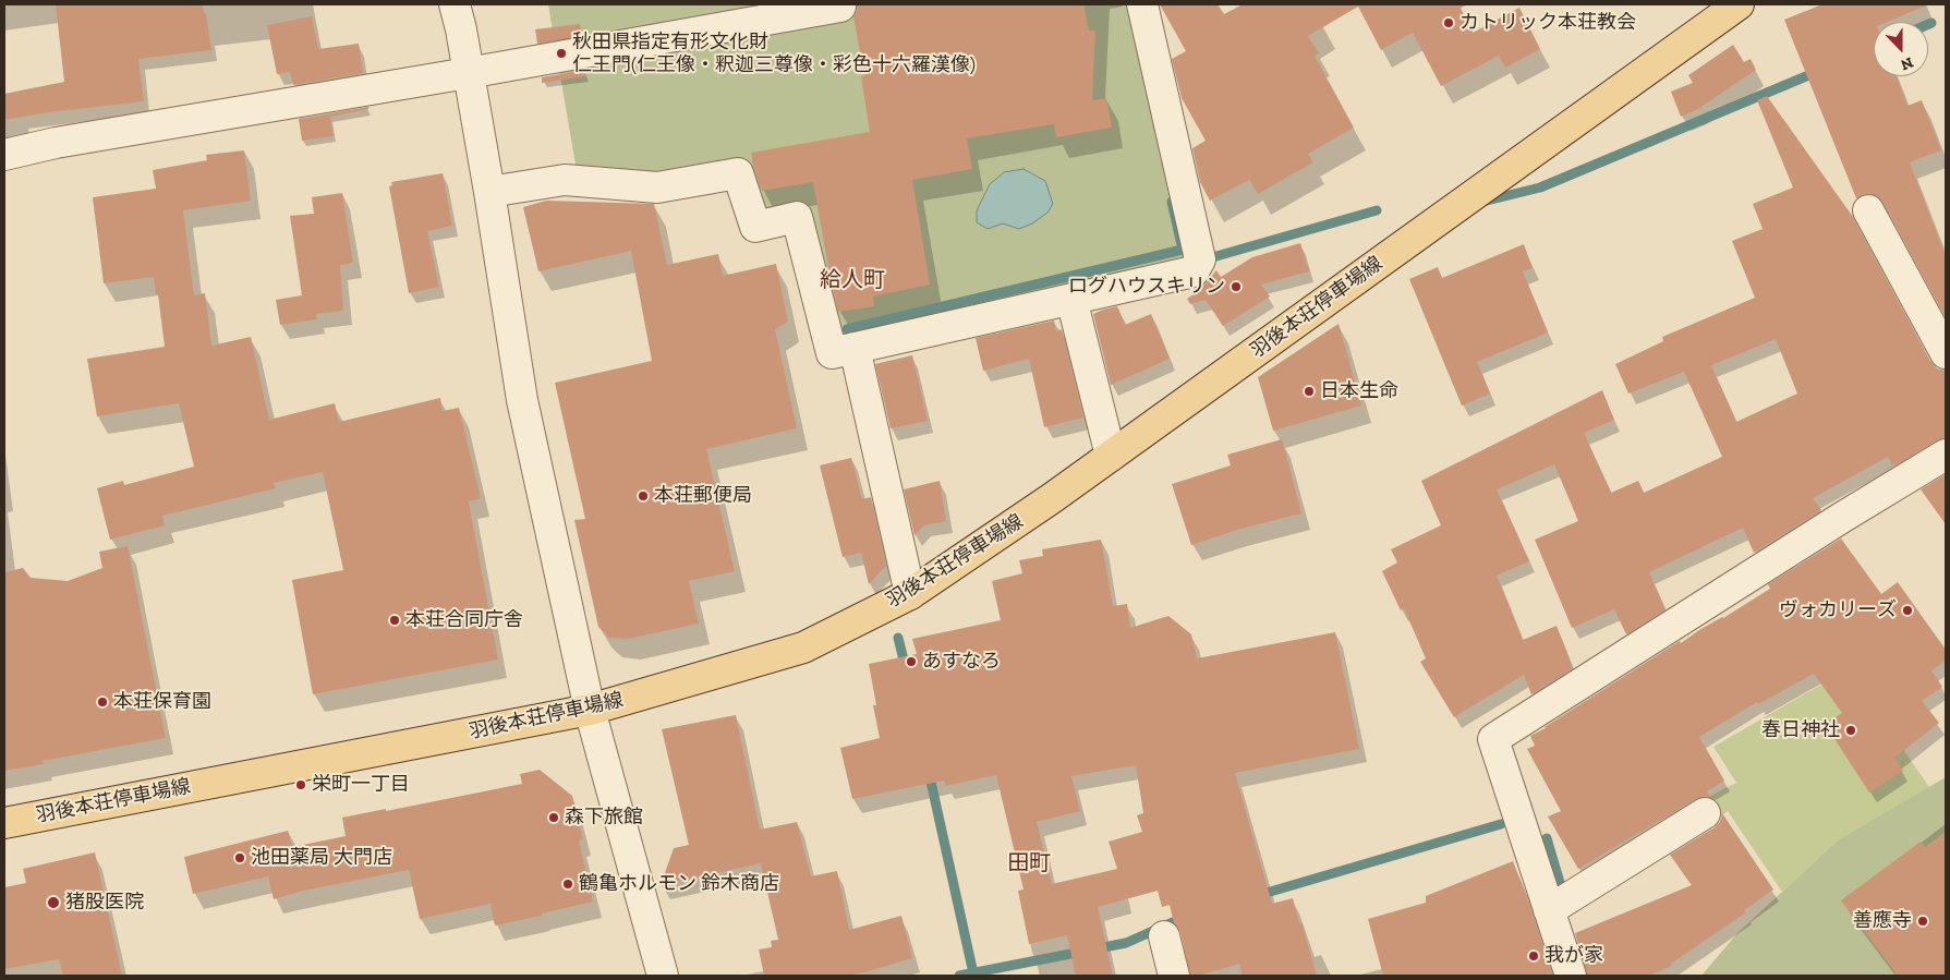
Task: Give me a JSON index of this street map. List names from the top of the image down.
{
  "streets": {
    "main road": ["羽後本荘停車場線"]
  },
  "districts": ["給人町", "田町"],
  "places": [
    "カトリック本荘教会",
    "秋田県指定有形文化財 仁王門(仁王像・釈迦三尊像・彩色十六羅漢像)",
    "ログハウスキリン",
    "日本生命",
    "本荘郵便局",
    "ヴォカリーズ",
    "本荘合同庁舎",
    "あすなろ",
    "本荘保育園",
    "春日神社",
    "栄町一丁目",
    "森下旅館",
    "池田薬局 大門店",
    "鶴亀ホルモン 鈴木商店",
    "猪股医院",
    "善應寺",
    "我が家"
  ],
  "north": "bottom"
}
